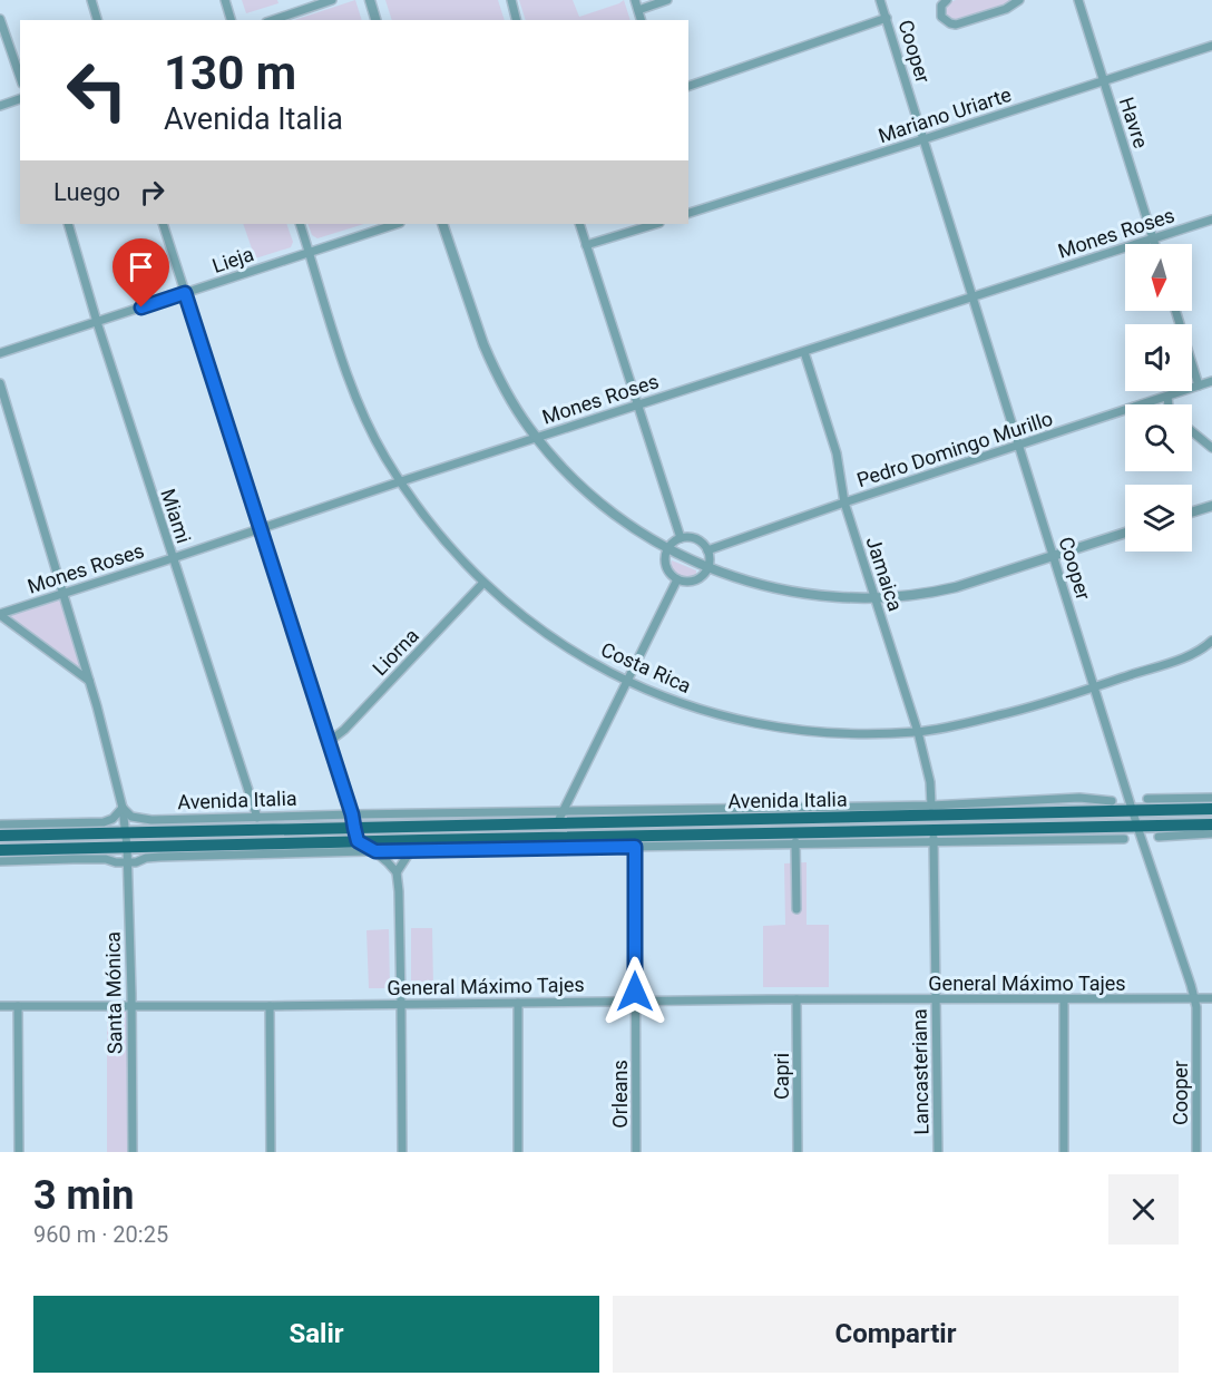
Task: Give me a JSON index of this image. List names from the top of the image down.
{
  "streets": {
    "main road": ["Avenida Italia"],
    "street": [
      "Cooper",
      "Mariano Uriarte",
      "Havre",
      "Mones Roses",
      "Lieja",
      "Pedro Domingo Murillo",
      "Miami",
      "Jamaica",
      "Liorna",
      "Costa Rica",
      "General Máximo Tajes",
      "Santa Mónica",
      "Lancasteriana",
      "Capri",
      "Orleans"
    ]
  },
  "crossings": [
    ["Cooper", "Mariano Uriarte"],
    ["Cooper", "Mones Roses"],
    ["Cooper", "Pedro Domingo Murillo"],
    ["Cooper", "Costa Rica"],
    ["Cooper", "Avenida Italia"],
    ["Cooper", "General Máximo Tajes"],
    ["Mariano Uriarte", "Havre"],
    ["Havre", "Mones Roses"],
    ["Mones Roses", "Miami"],
    ["Mones Roses", "Jamaica"],
    ["Mones Roses", "Costa Rica"],
    ["Mones Roses", "Santa Mónica"],
    ["Lieja", "Miami"],
    ["Lieja", "Costa Rica"],
    ["Pedro Domingo Murillo", "Jamaica"],
    ["Miami", "Avenida Italia"],
    ["Jamaica", "Costa Rica"],
    ["Jamaica", "Avenida Italia"],
    ["Liorna", "Costa Rica"],
    ["Avenida Italia", "Santa Mónica"],
    ["Avenida Italia", "Lancasteriana"],
    ["Avenida Italia", "Orleans"],
    ["General Máximo Tajes", "Santa Mónica"],
    ["General Máximo Tajes", "Lancasteriana"],
    ["General Máximo Tajes", "Capri"],
    ["General Máximo Tajes", "Orleans"]
  ],
  "north": "bottom",
  "page": {
    "turn": ["130 m", "Avenida Italia"],
    "then": "Luego",
    "heading": ["3 min", "960 m · 20:25"],
    "buttons": ["Salir", "Compartir"]
  }
}
